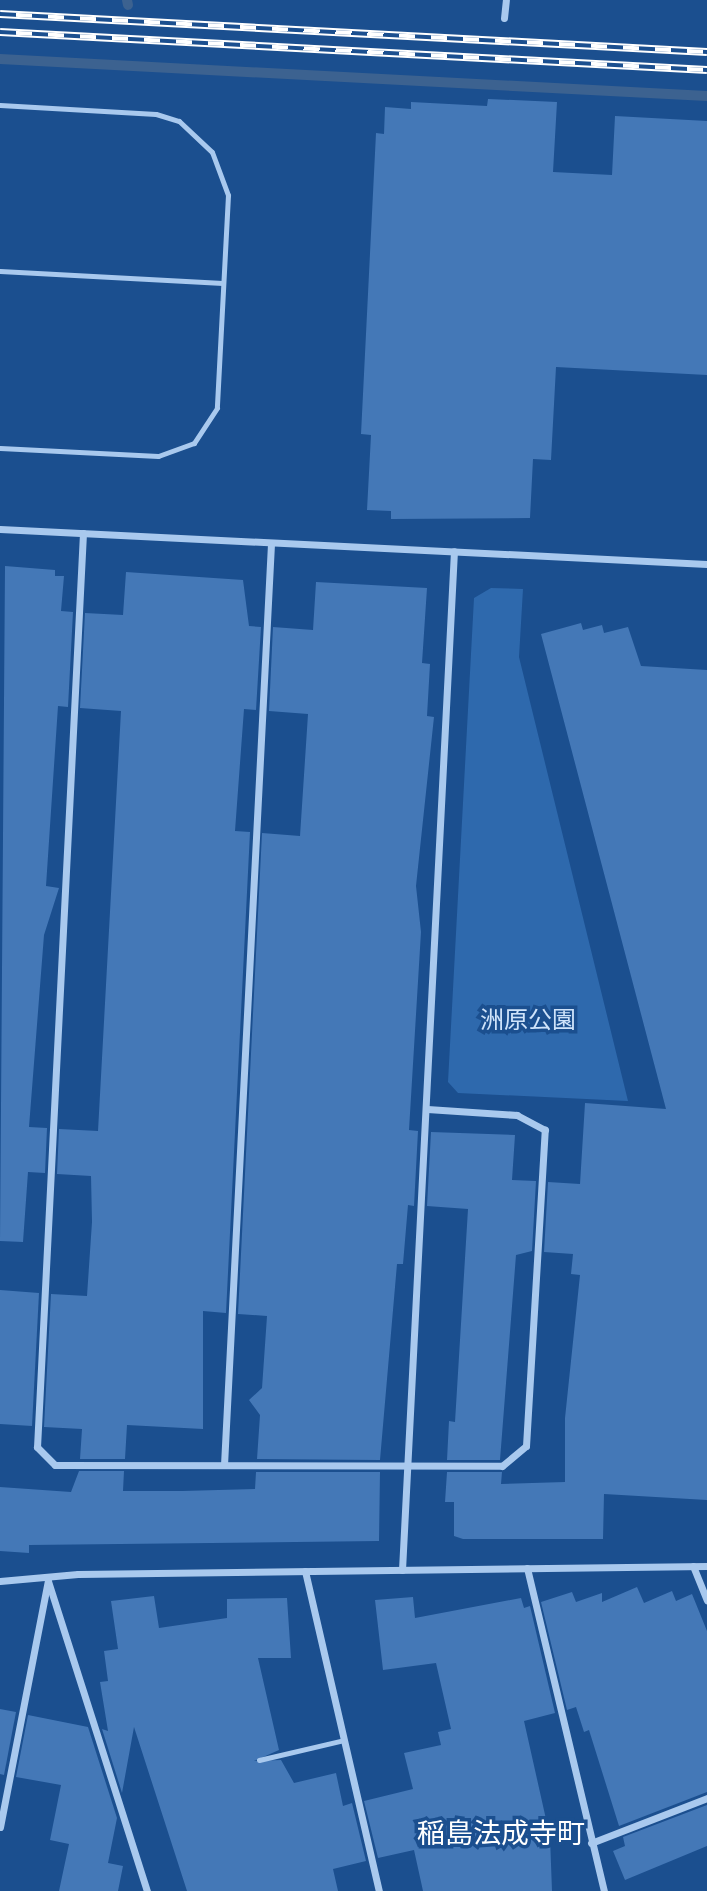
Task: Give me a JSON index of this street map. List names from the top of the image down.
{
  "districts": ["稲島法成寺町"],
  "parks": ["洲原公園"]
}
